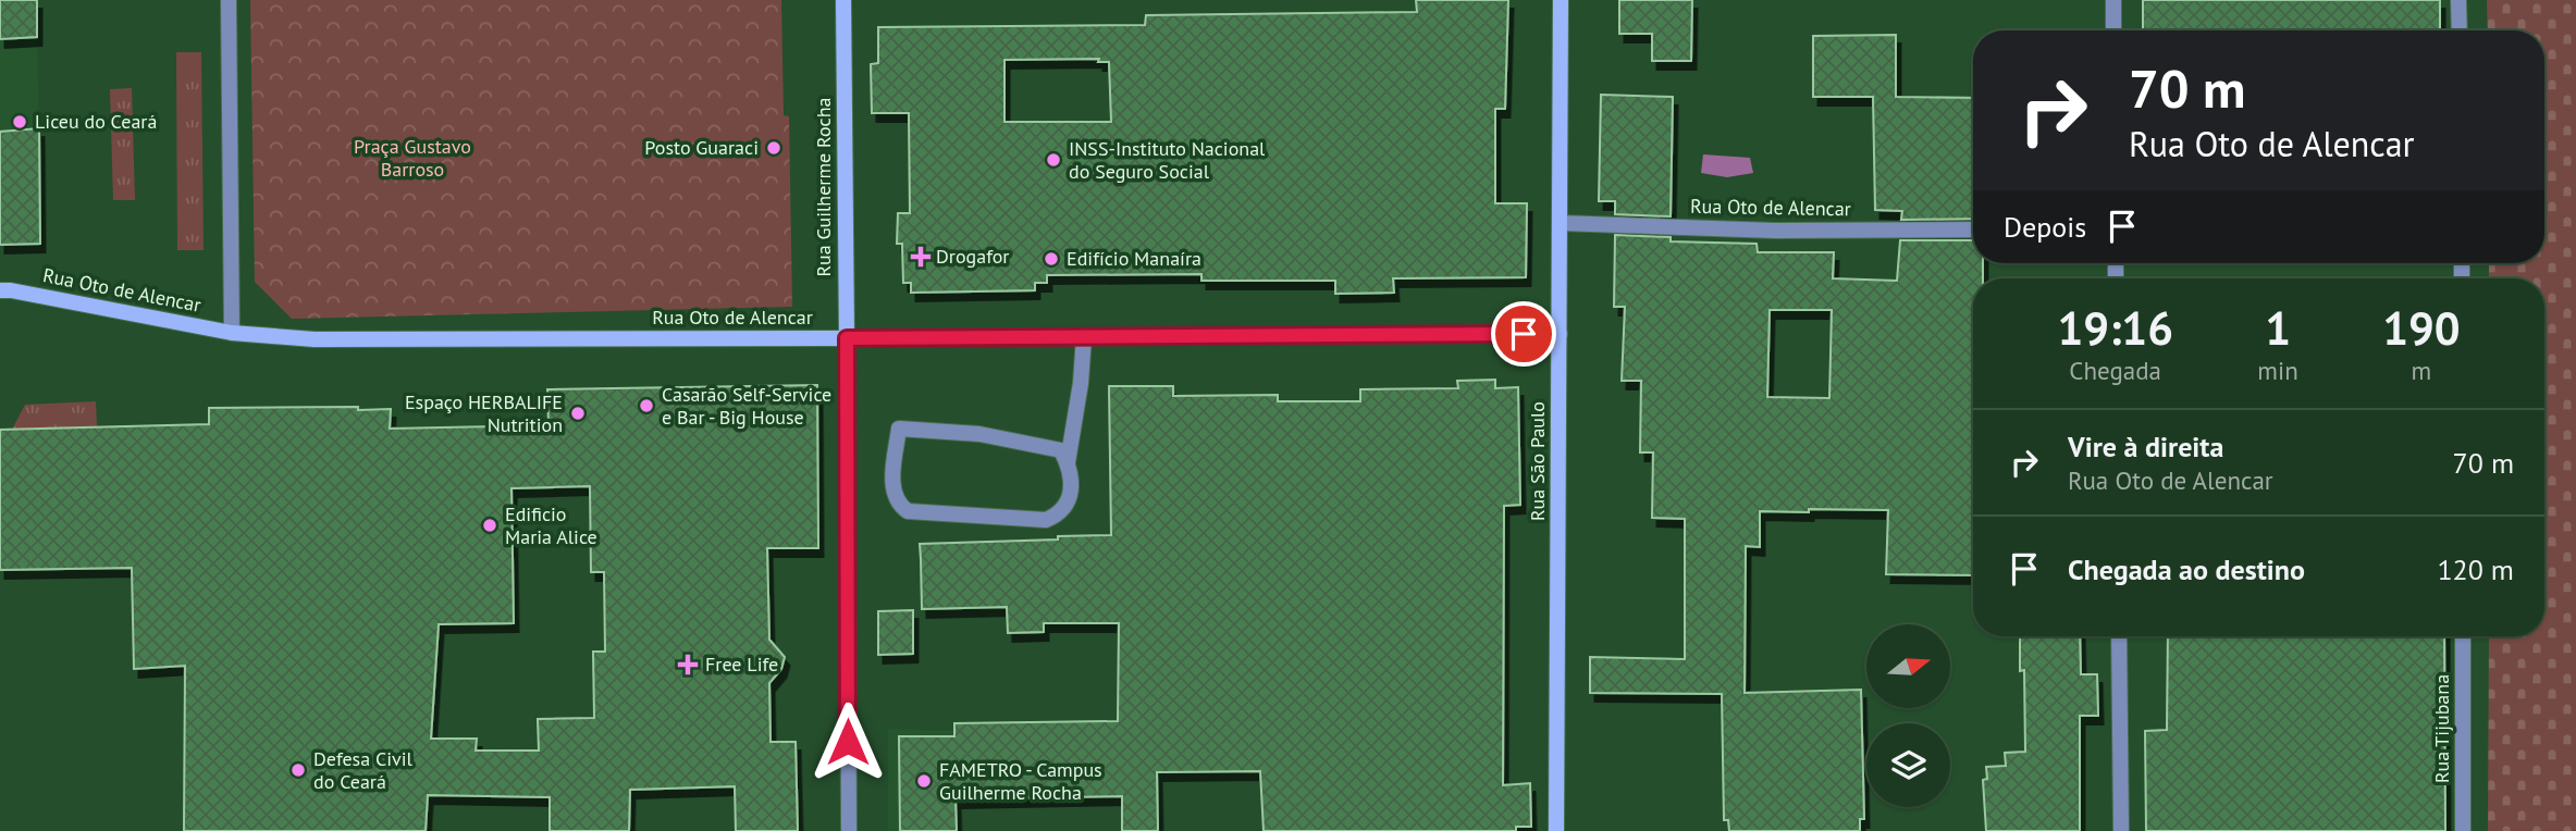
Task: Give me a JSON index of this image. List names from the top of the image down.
{
  "streets": {
    "street": [
      "Rua Guilherme Rocha",
      "Rua Oto de Alencar",
      "Rua São Paulo",
      "Rua Tijubana"
    ]
  },
  "crossings": [
    ["Rua Guilherme Rocha", "Rua Oto de Alencar"],
    ["Rua Oto de Alencar", "Rua São Paulo"]
  ],
  "parks": ["Praça Gustavo Barroso"],
  "places": {
    "other": [
      "Liceu do Ceará",
      "Posto Guaraci",
      "INSS-Instituto Nacional do Seguro Social",
      "Edifício Manaíra",
      "Casarão Self-Service e Bar - Big House",
      "Espaço HERBALIFE Nutrition",
      "Edificio Maria Alice",
      "Defesa Civil do Ceará",
      "FAMETRO - Campus Guilherme Rocha"
    ],
    "health": ["Drogafor", "Free Life"]
  },
  "north": "right",
  "page": {
    "turn": ["70 m", "Rua Oto de Alencar"],
    "then": "Depois",
    "eta": [
      "19:16",
      "Chegada",
      "1",
      "min",
      "190",
      "m"
    ],
    "list": [
      {
        "name": "Vire à direita",
        "note": "Rua Oto de Alencar",
        "value": "70 m"
      },
      {
        "name": "Chegada ao destino",
        "value": "120 m"
      }
    ]
  }
}
